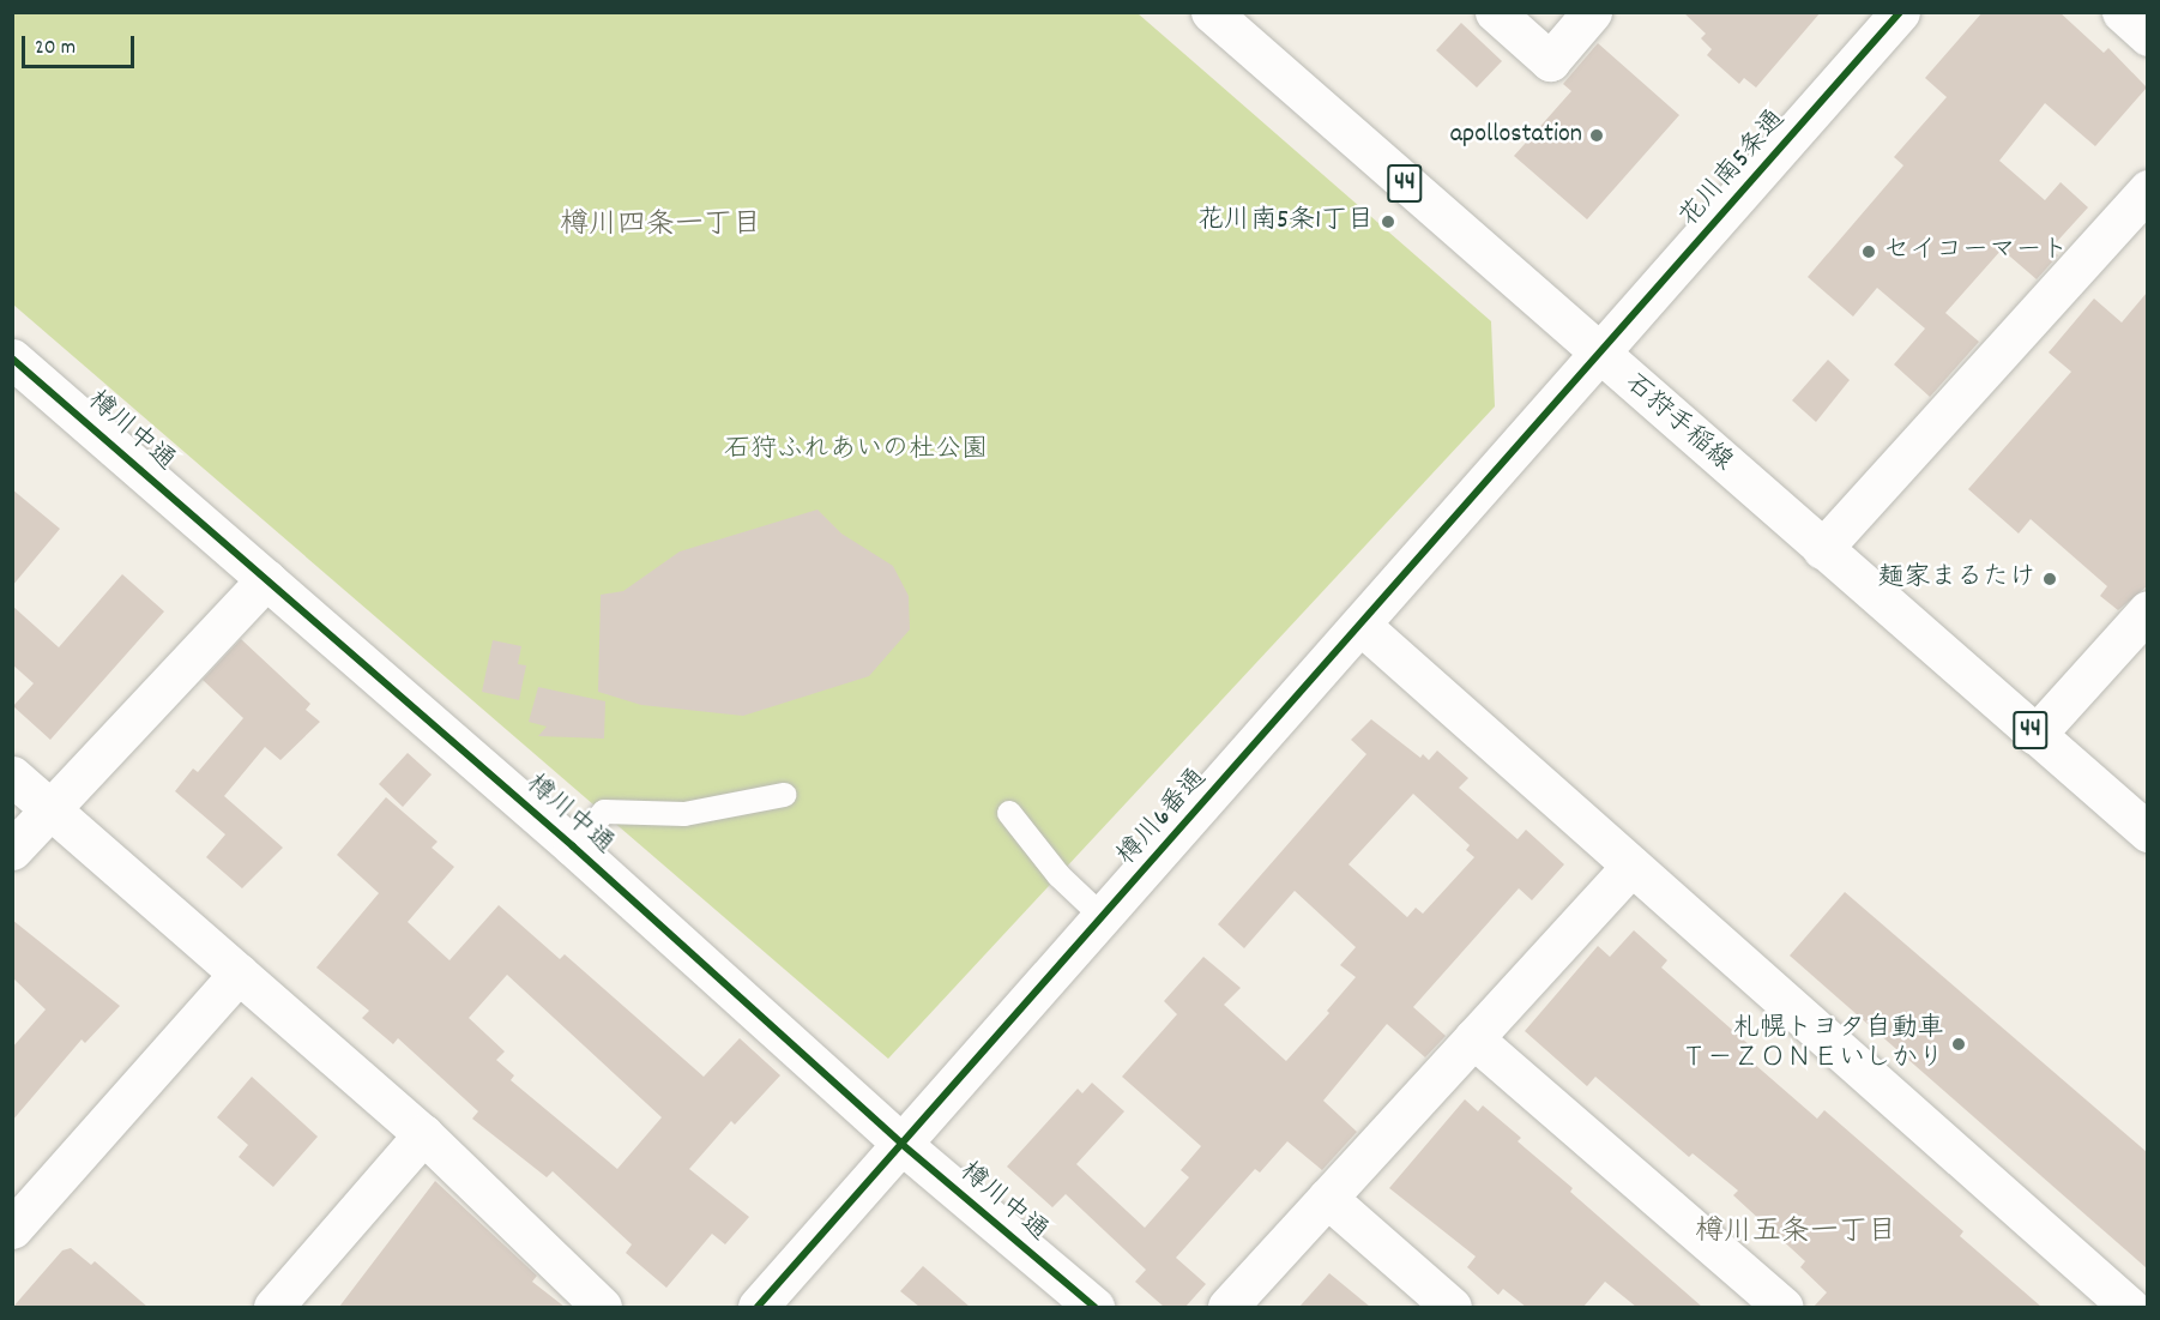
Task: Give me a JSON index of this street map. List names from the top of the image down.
{
  "streets": {
    "street": [
      "花川南5条通",
      "44",
      "石狩手稲線",
      "樽川中通",
      "樽川6番通"
    ]
  },
  "crossings": [
    ["花川南5条通", "石狩手稲線"],
    ["花川南5条通", "樽川6番通"],
    ["石狩手稲線", "樽川6番通"],
    ["樽川中通", "樽川6番通"]
  ],
  "districts": ["樽川四条一丁目", "樽川五条一丁目"],
  "parks": ["石狩ふれあいの杜公園"],
  "places": [
    "apollostation",
    "花川南5条1丁目",
    "セイコーマート",
    "麺家まるたけ",
    "札幌トヨタ自動車 Ｔ－ＺＯＮＥいしかり"
  ],
  "scale_bar": "20 m"
}
